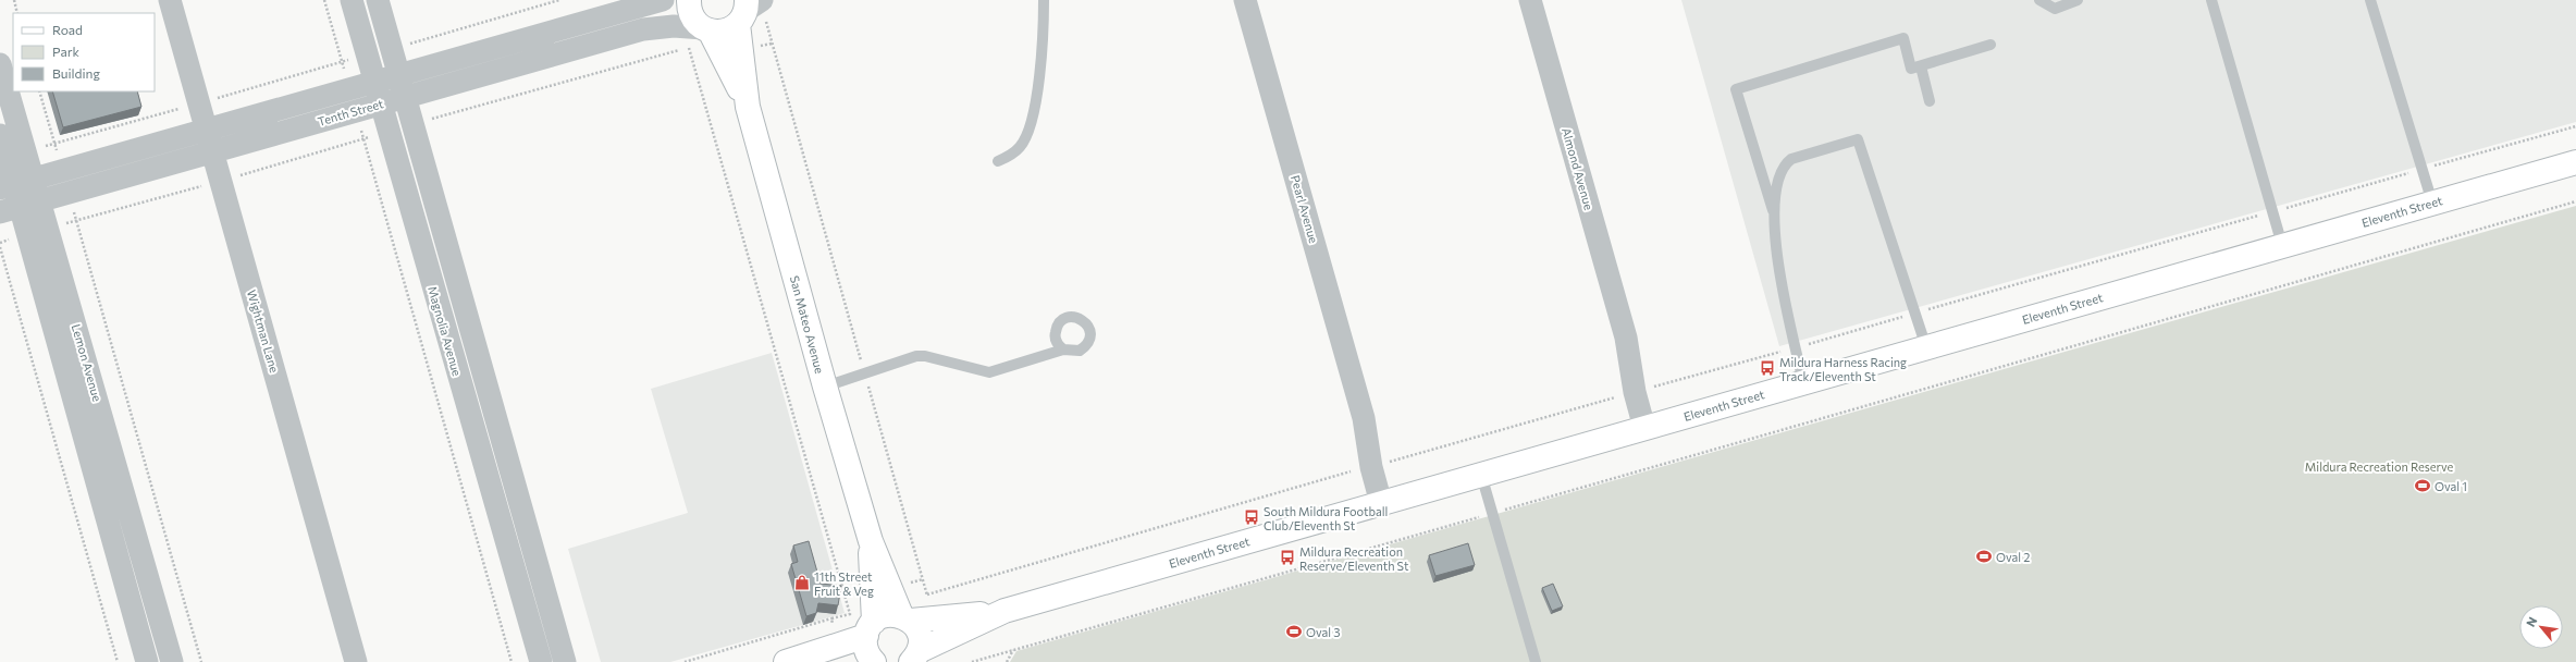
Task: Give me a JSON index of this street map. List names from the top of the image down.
{
  "streets": {
    "main road": ["Eleventh Street", "San Mateo Avenue"],
    "street": [
      "Tenth Street",
      "Almond Avenue",
      "Pearl Avenue",
      "Wightman Lane",
      "Magnolia Avenue",
      "Lemon Avenue"
    ]
  },
  "crossings": [
    ["Tenth Street", "San Mateo Avenue"],
    ["Tenth Street", "Wightman Lane"],
    ["Tenth Street", "Magnolia Avenue"],
    ["Tenth Street", "Lemon Avenue"],
    ["Almond Avenue", "Eleventh Street"],
    ["Pearl Avenue", "Eleventh Street"],
    ["Eleventh Street", "San Mateo Avenue"]
  ],
  "parks": ["Mildura Recreation Reserve"],
  "places": {
    "bus stop": ["Mildura Harness Racing Track/Eleventh St", "South Mildura Football Club/Eleventh St", "Mildura Recreation Reserve/Eleventh St"],
    "sports": ["Oval 1", "Oval 2", "Oval 3"],
    "shop": ["11th Street Fruit & Veg"]
  },
  "legend": ["Road", "Park", "Building"],
  "north": "top left"
}
